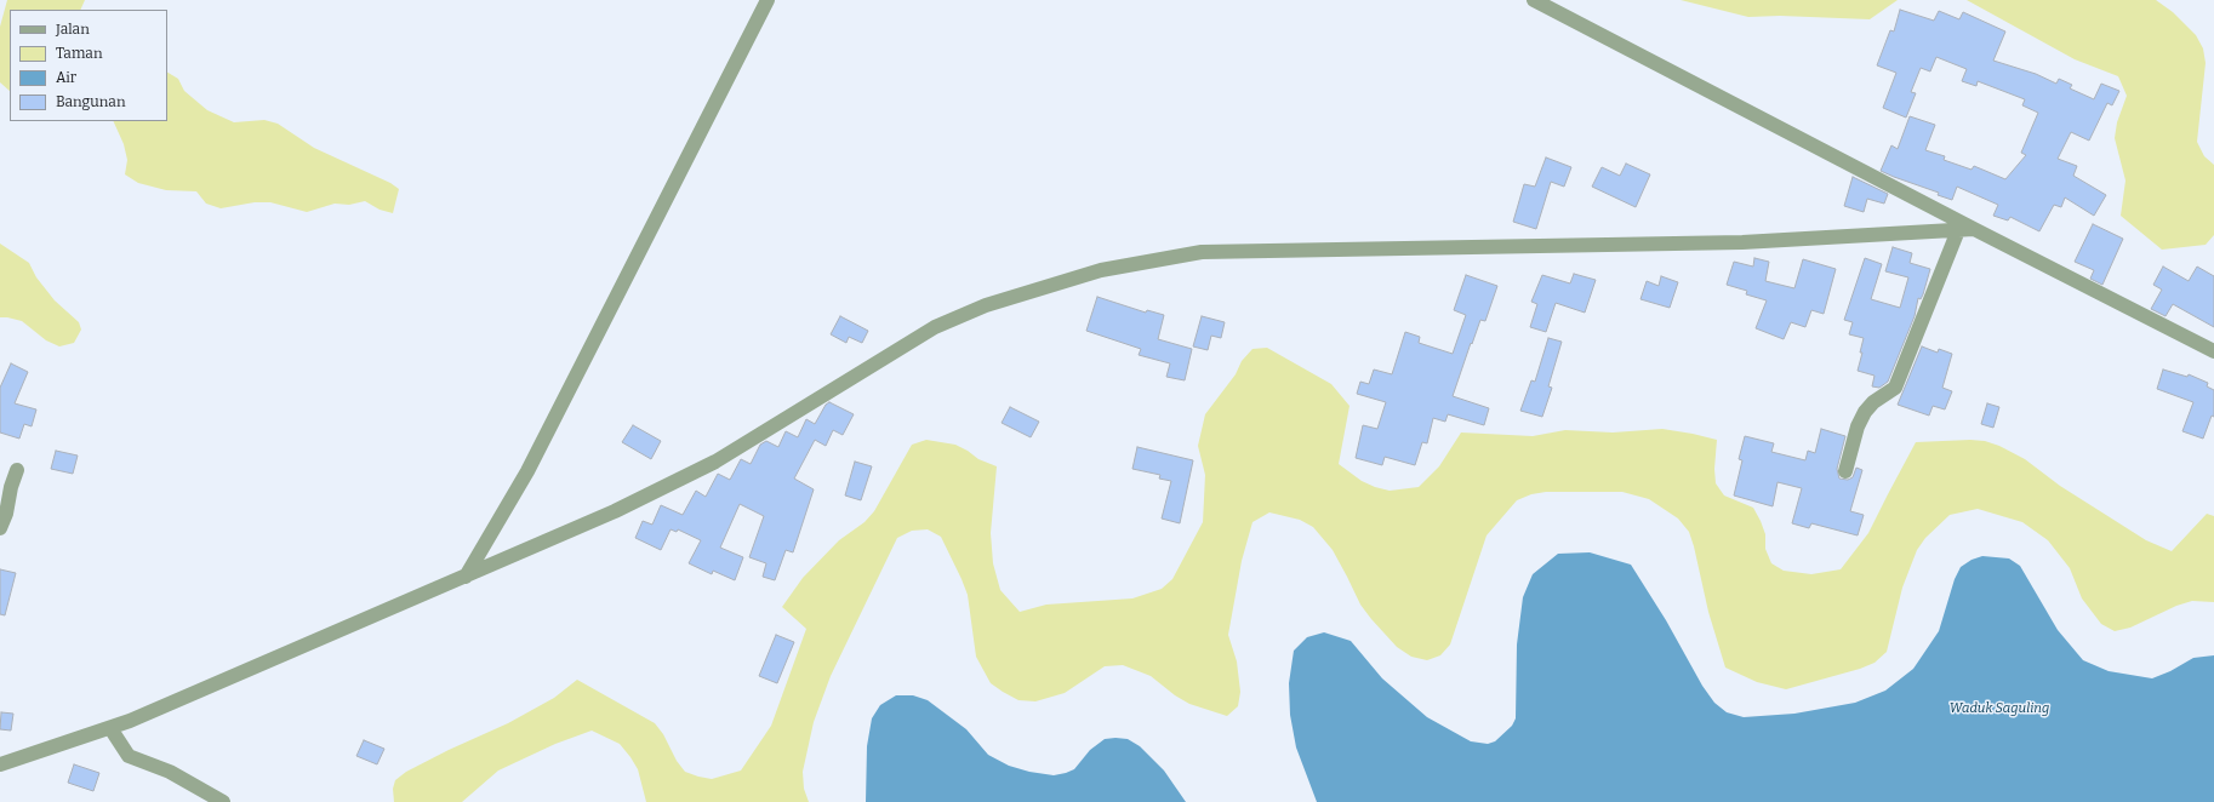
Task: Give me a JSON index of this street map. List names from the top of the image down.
{
  "water": ["Waduk Saguling"],
  "legend": [
    "Jalan",
    "Taman",
    "Air",
    "Bangunan"
  ]
}
